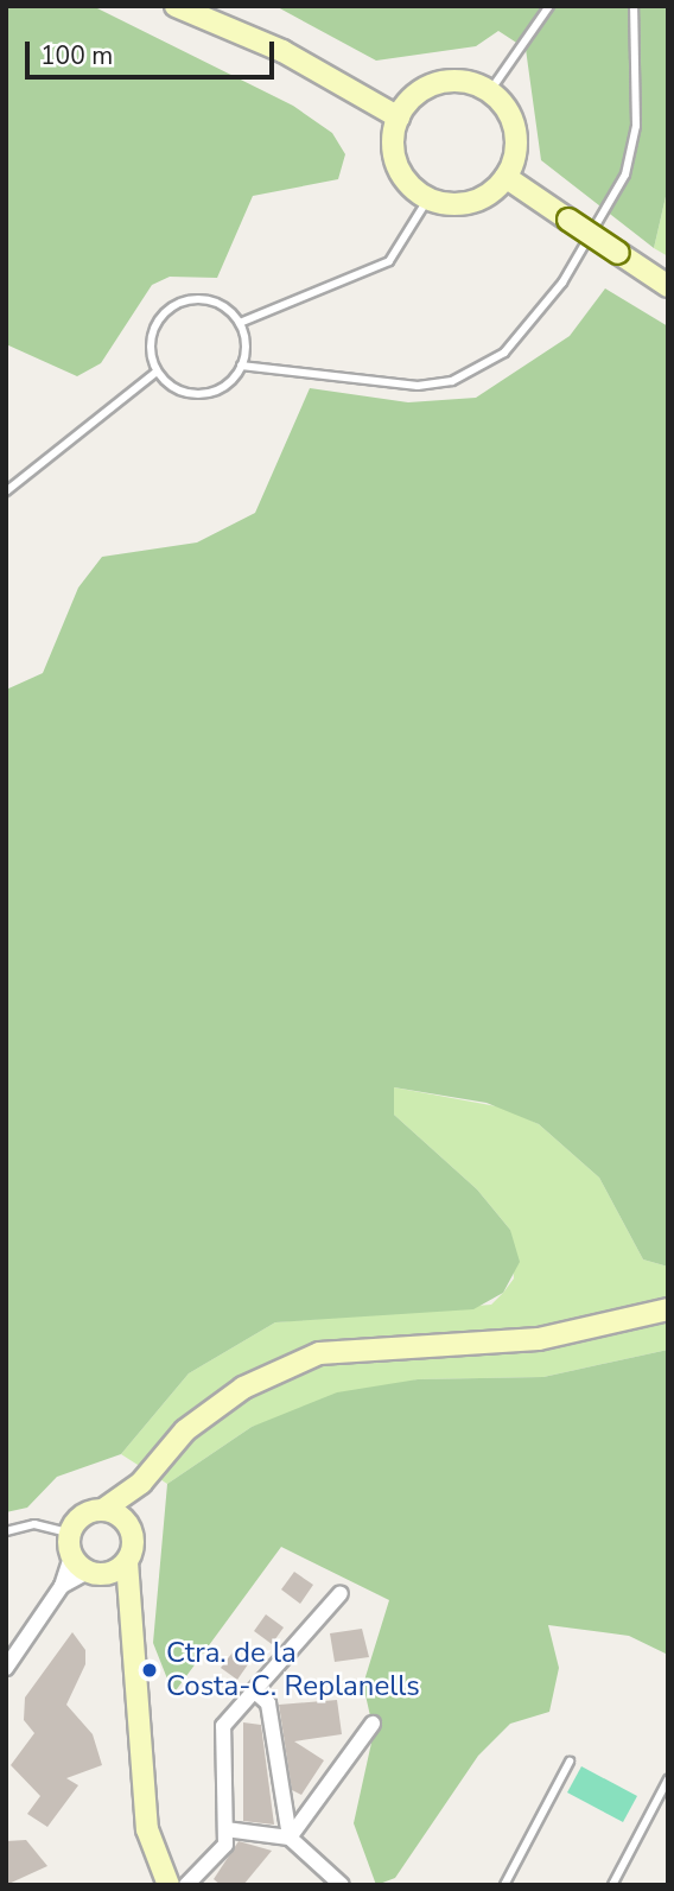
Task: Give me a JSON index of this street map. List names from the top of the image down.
{
  "places": ["Ctra. de la Costa-C. Replanells"],
  "scale_bar": "100 m"
}
